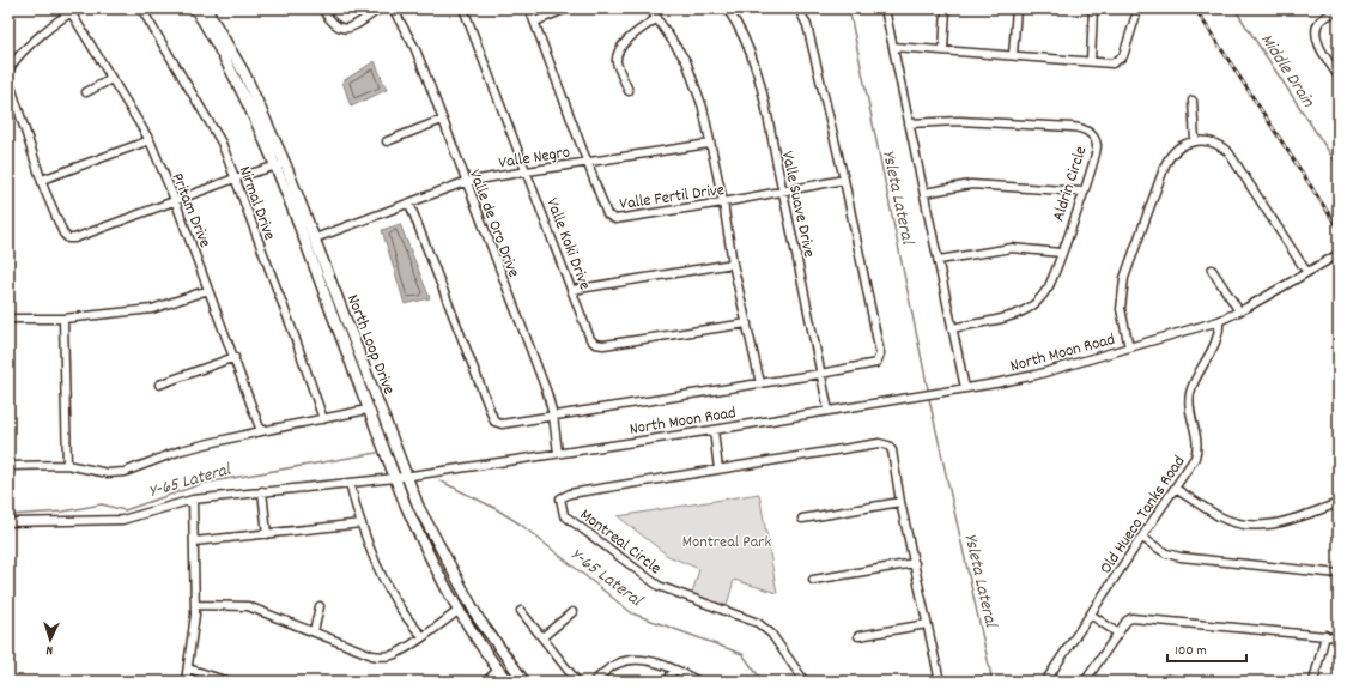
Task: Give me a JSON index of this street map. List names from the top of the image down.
{
  "streets": {
    "main road": ["North Loop Drive"],
    "street": [
      "Valle Negro",
      "Aldrin Circle",
      "Valle Fertil Drive",
      "Nirmal Drive",
      "Valle Suave Drive",
      "Pritam Drive",
      "Valle de Oro Drive",
      "Valle Koki Drive",
      "North Moon Road",
      "Old Hueco Tanks Road",
      "Montreal Circle"
    ]
  },
  "crossings": [
    ["Valle Negro", "Valle Fertil Drive"],
    ["Valle Negro", "Valle de Oro Drive"],
    ["Valle Negro", "Valle Koki Drive"],
    ["Valle Negro", "North Loop Drive"],
    ["Valle Fertil Drive", "Valle Suave Drive"],
    ["Valle Suave Drive", "North Moon Road"],
    ["Valle de Oro Drive", "North Moon Road"],
    ["North Loop Drive", "North Moon Road"],
    ["North Moon Road", "Old Hueco Tanks Road"]
  ],
  "water": ["Middle Drain", "Ysleta Lateral", "Y-65 Lateral"],
  "parks": ["Montreal Park"],
  "scale_bar": "100 m",
  "north": "bottom"
}
